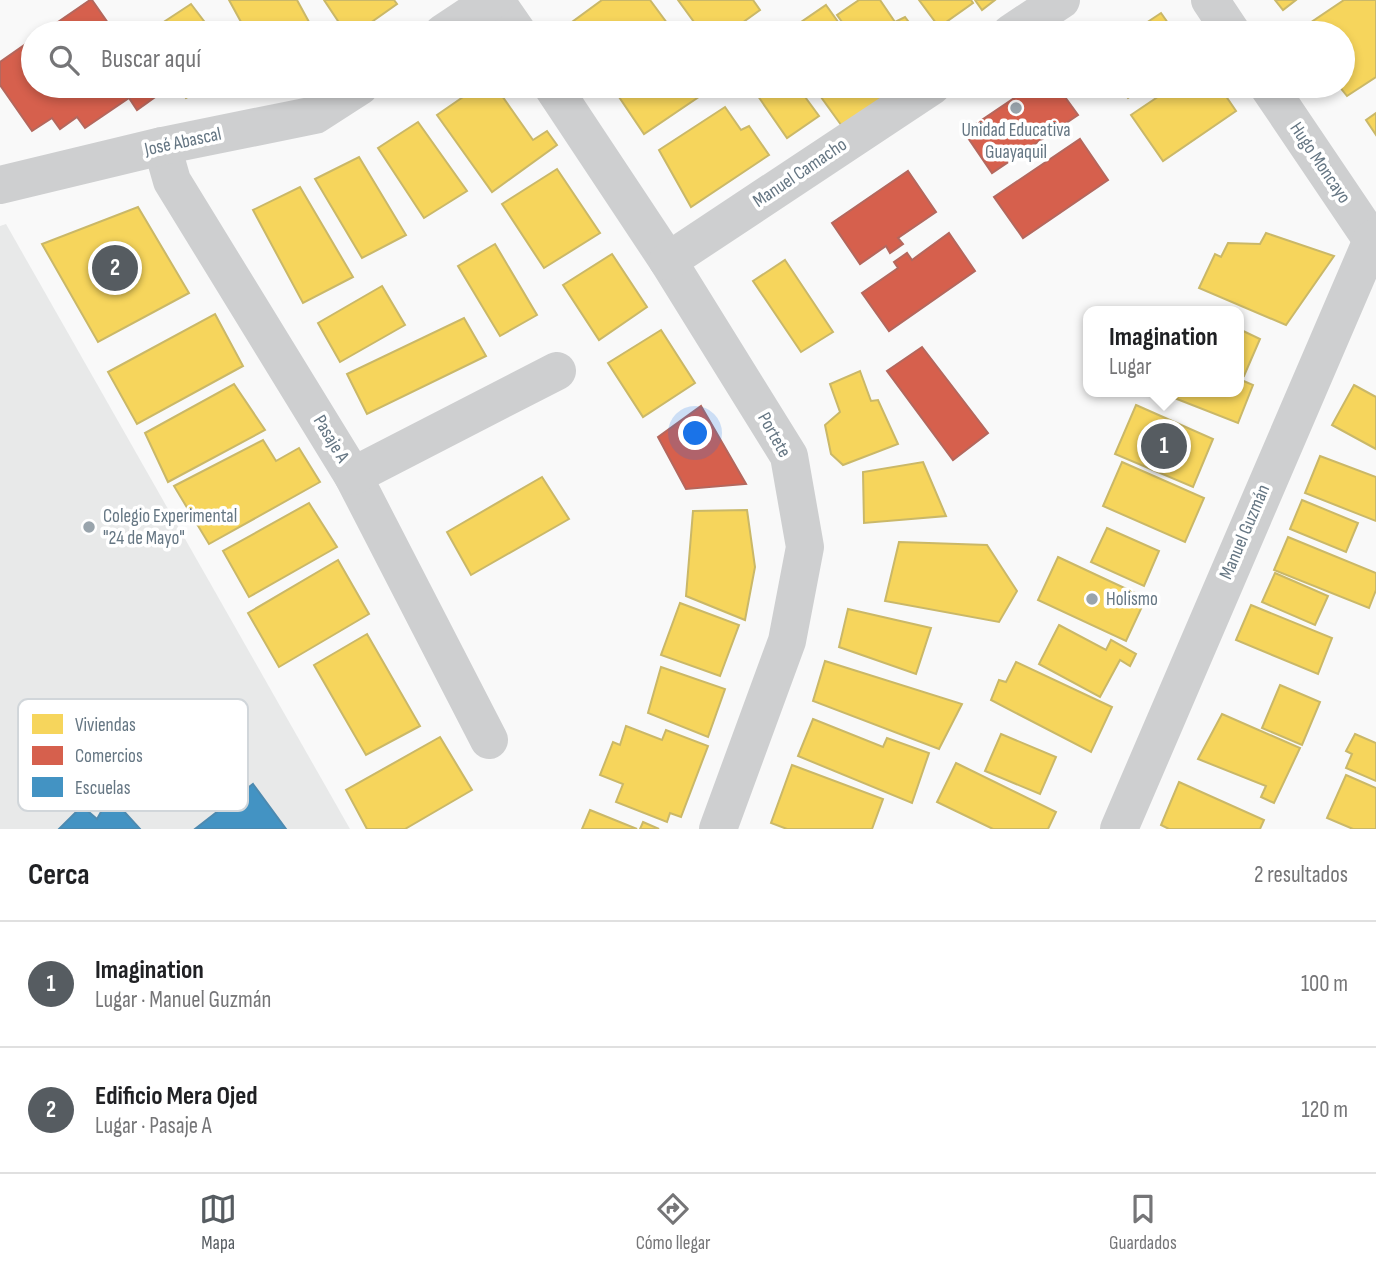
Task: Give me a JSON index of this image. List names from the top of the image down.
{
  "streets": {
    "street": [
      "José Abascal",
      "Hugo Moncayo",
      "Manuel Camacho",
      "Portete",
      "Pasaje A",
      "Manuel Guzmán"
    ]
  },
  "crossings": [
    ["José Abascal", "Pasaje A"],
    ["Hugo Moncayo", "Manuel Guzmán"],
    ["Manuel Camacho", "Portete"]
  ],
  "places": ["Unidad Educativa Guayaquil", "Colegio Experimental \"24 de Mayo\"", "Holismo"],
  "legend": ["Viviendas", "Comercios", "Escuelas"],
  "page": {
    "search": "Buscar aquí",
    "pins": ["2", "1"],
    "popup": ["Imagination", "Lugar"],
    "heading": ["Cerca", "2 resultados"],
    "list": [
      {
        "mark": "1",
        "name": "Imagination",
        "note": "Lugar · Manuel Guzmán",
        "value": "100 m"
      },
      {
        "mark": "2",
        "name": "Edificio Mera Ojed",
        "note": "Lugar · Pasaje A",
        "value": "120 m"
      }
    ],
    "nav": ["Mapa", "Cómo llegar", "Guardados"]
  }
}
